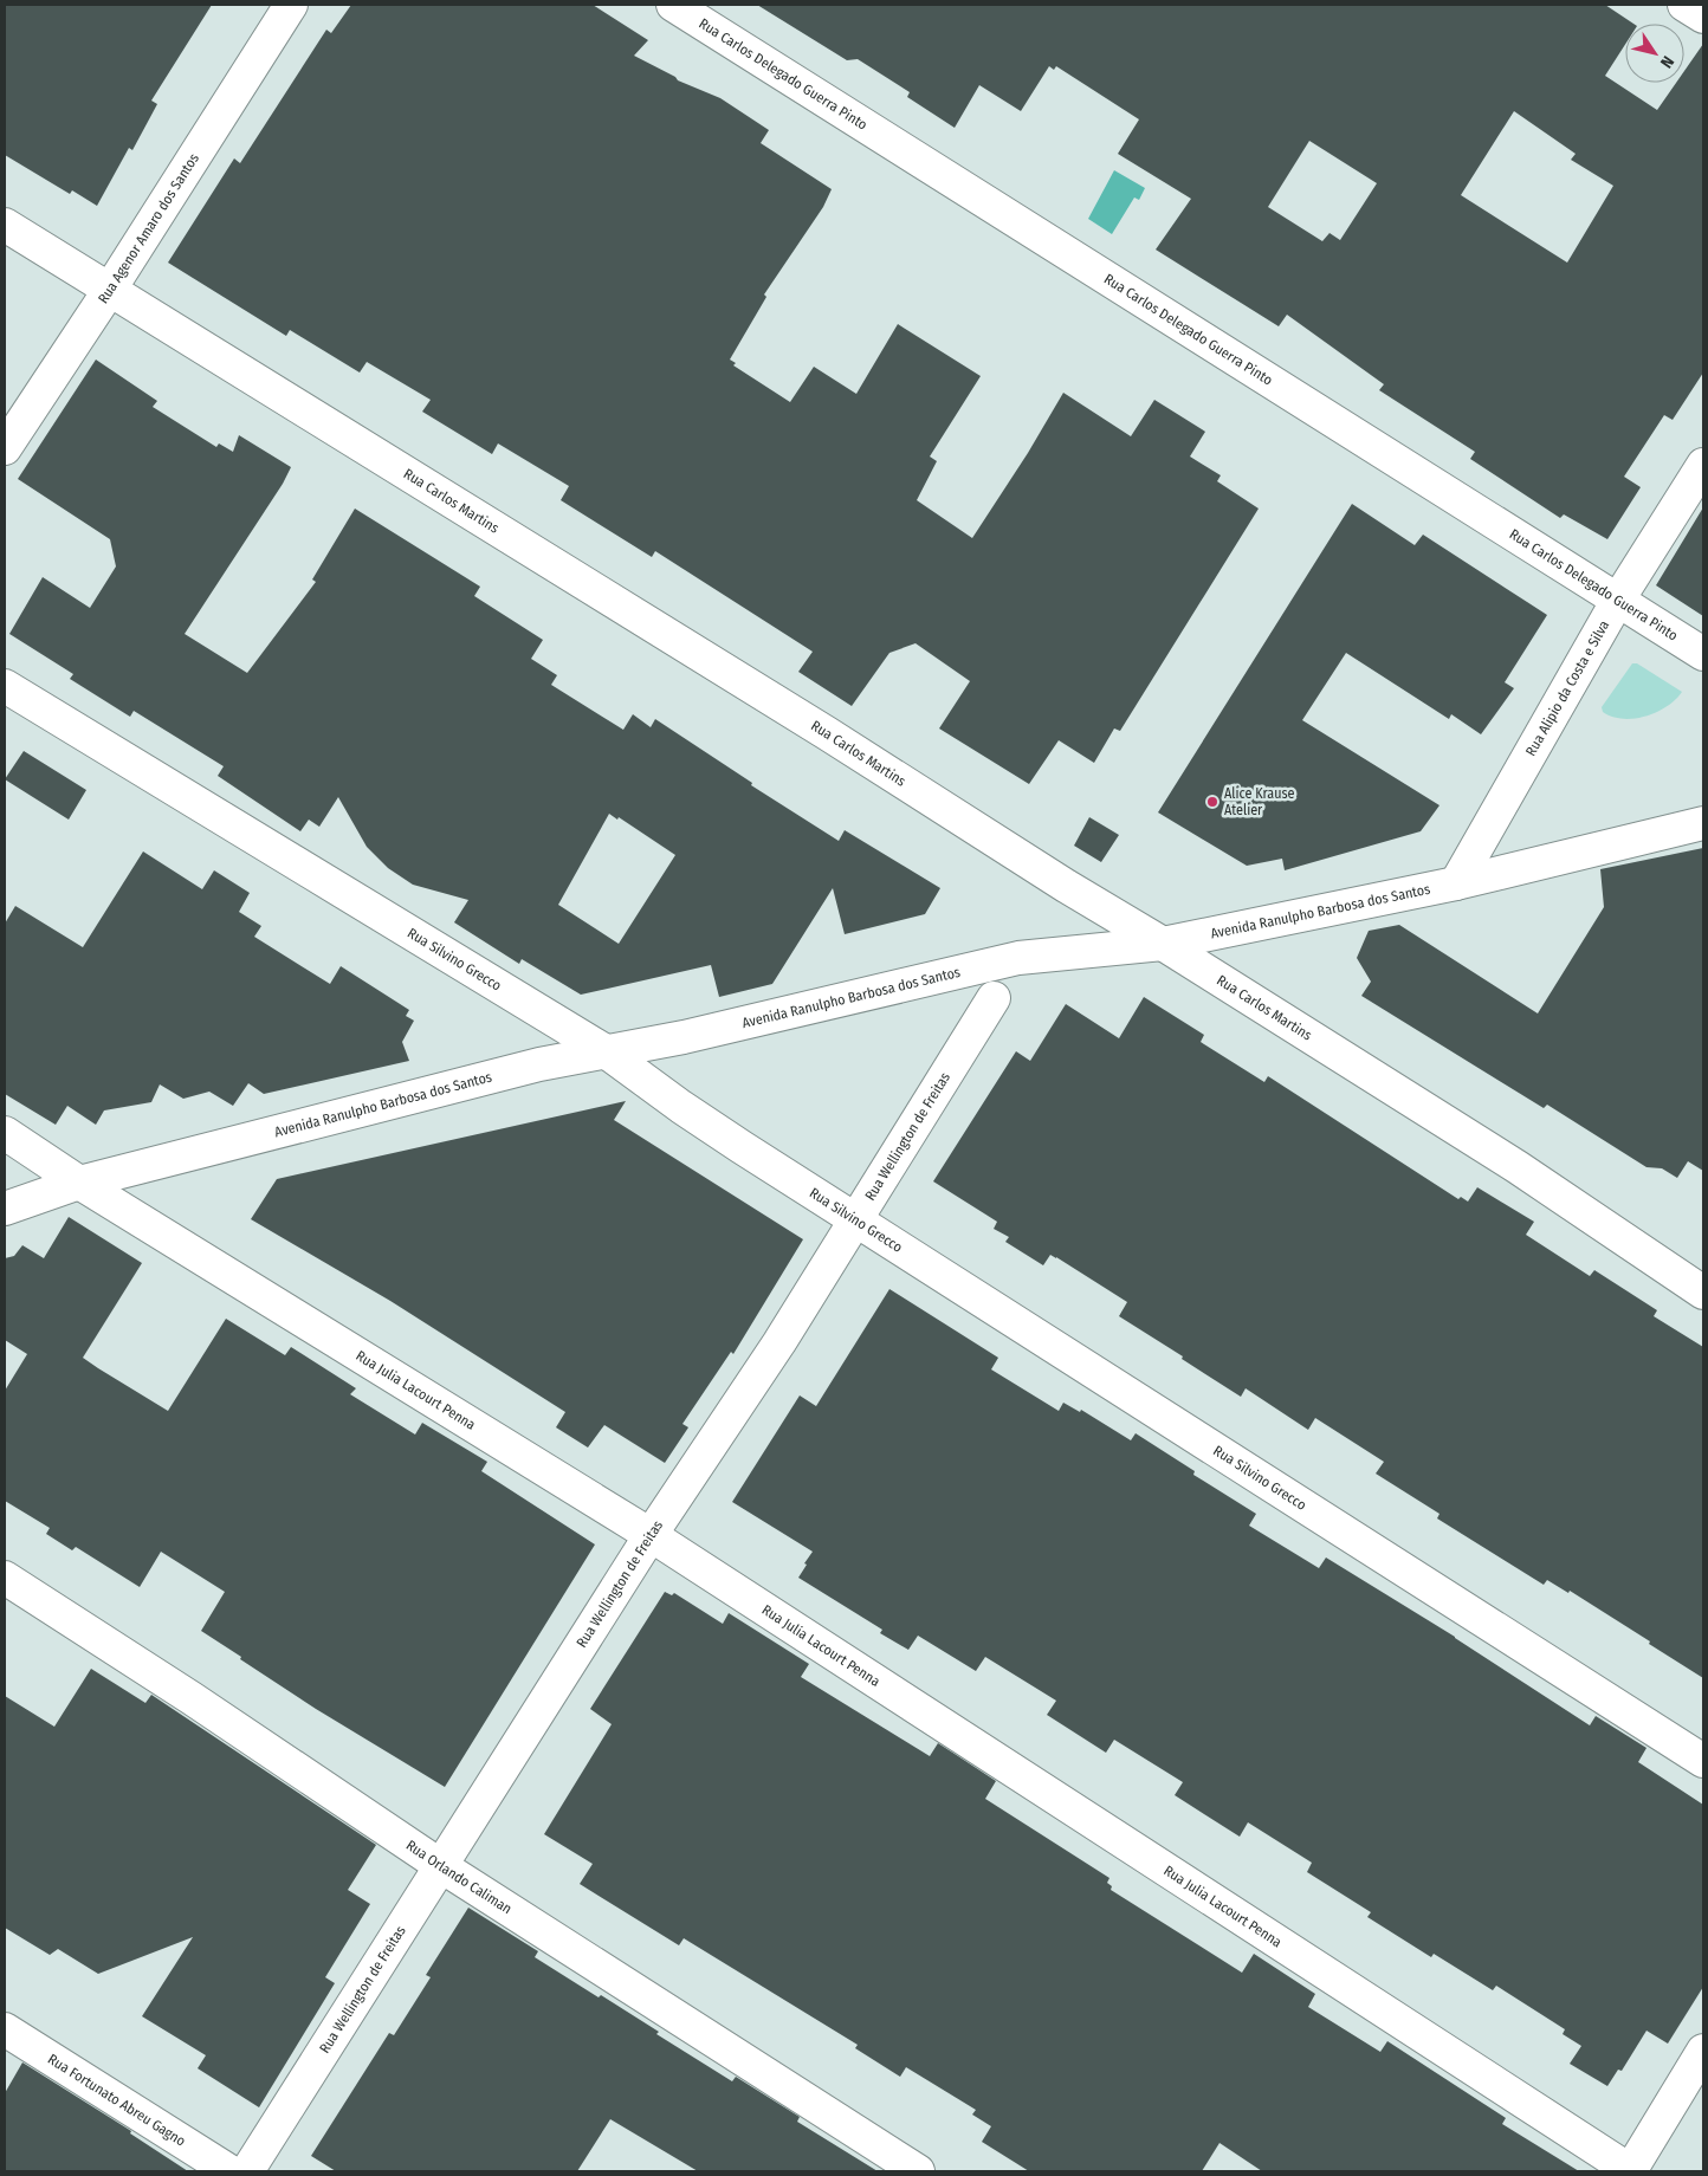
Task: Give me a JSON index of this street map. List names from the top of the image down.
{
  "streets": {
    "street": [
      "Rua Carlos Delegado Guerra Pinto",
      "Rua Agenor Amaro dos Santos",
      "Rua Carlos Martins",
      "Rua Alipio da Costa e Silva",
      "Avenida Ranulpho Barbosa dos Santos",
      "Rua Silvino Grecco",
      "Rua Wellington de Freitas",
      "Rua Julia Lacourt Penna",
      "Rua Orlando Caliman",
      "Rua Fortunato Abreu Gagno"
    ]
  },
  "crossings": [
    ["Rua Carlos Delegado Guerra Pinto", "Rua Alipio da Costa e Silva"],
    ["Rua Agenor Amaro dos Santos", "Rua Carlos Martins"],
    ["Rua Carlos Martins", "Avenida Ranulpho Barbosa dos Santos"],
    ["Rua Alipio da Costa e Silva", "Avenida Ranulpho Barbosa dos Santos"],
    ["Avenida Ranulpho Barbosa dos Santos", "Rua Silvino Grecco"],
    ["Avenida Ranulpho Barbosa dos Santos", "Rua Julia Lacourt Penna"],
    ["Rua Silvino Grecco", "Rua Wellington de Freitas"],
    ["Rua Wellington de Freitas", "Rua Julia Lacourt Penna"],
    ["Rua Wellington de Freitas", "Rua Orlando Caliman"]
  ],
  "places": ["Alice Krause Atelier"],
  "north": "bottom right"
}
